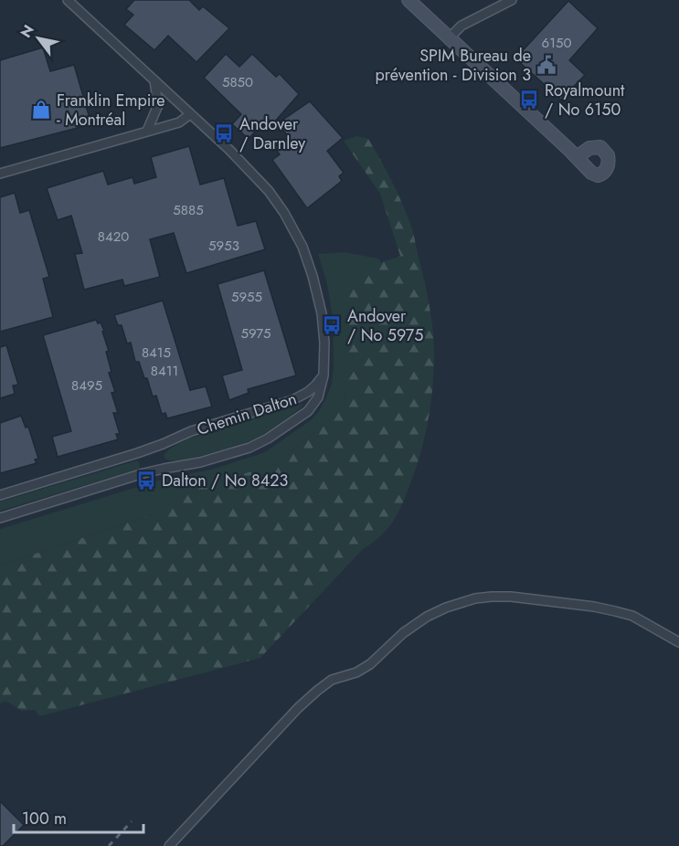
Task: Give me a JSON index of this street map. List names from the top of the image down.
{
  "streets": {
    "street": ["Chemin Dalton"]
  },
  "places": {
    "public building": ["SPIM Bureau de prévention - Division 3"],
    "bus stop": [
      "Royalmount / No 6150",
      "Andover / Darnley",
      "Andover / No 5975",
      "Dalton / No 8423"
    ],
    "shop": ["Franklin Empire - Montréal"]
  },
  "house_numbers": [
    "6150",
    "5850",
    "5885",
    "8420",
    "5953",
    "5955",
    "5975",
    "8415",
    "8411",
    "8495"
  ],
  "scale_bar": "100 m",
  "north": "top left"
}
